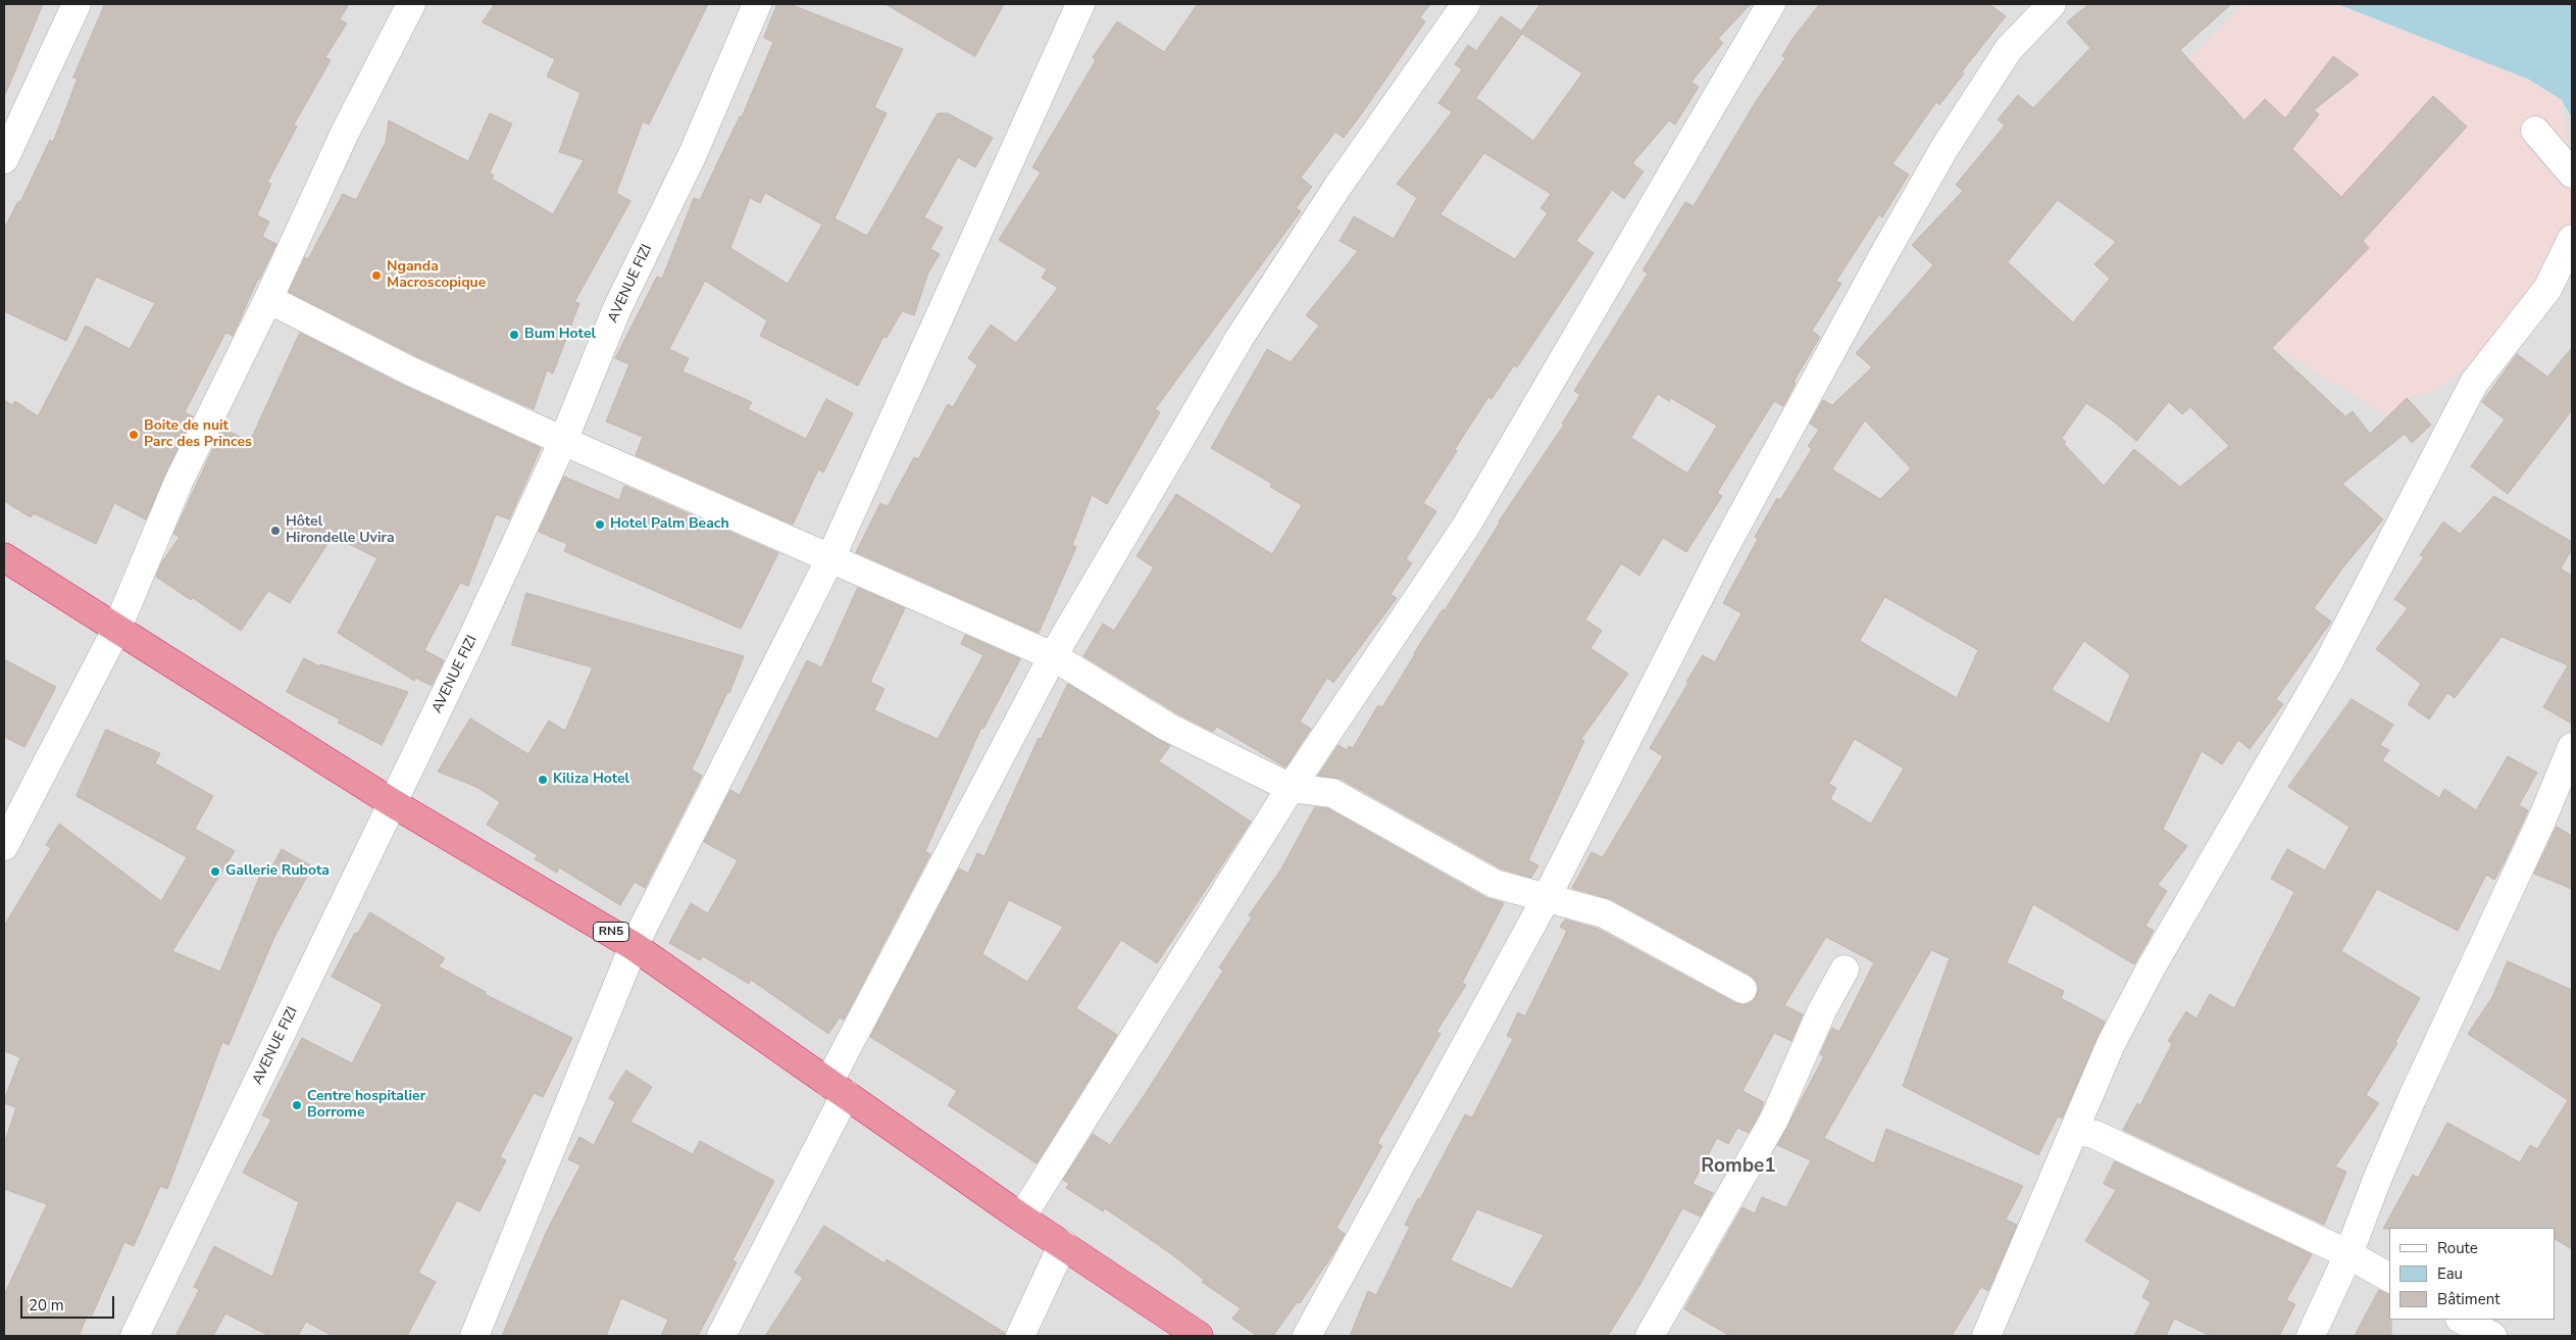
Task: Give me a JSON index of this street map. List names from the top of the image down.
{
  "streets": {
    "highway": ["RN5"],
    "street": ["AVENUE FIZI"]
  },
  "crossings": [
    ["AVENUE FIZI", "RN5"]
  ],
  "districts": ["Rombe1"],
  "places": [
    "Nganda Macroscopique",
    "Bum Hotel",
    "Boite de nuit Parc des Princes",
    "Hotel Palm Beach",
    "Hôtel Hirondelle Uvira",
    "Kiliza Hotel",
    "Gallerie Rubota",
    "Centre hospitalier Borrome"
  ],
  "legend": ["Route", "Eau", "Bâtiment"],
  "scale_bar": "20 m"
}
